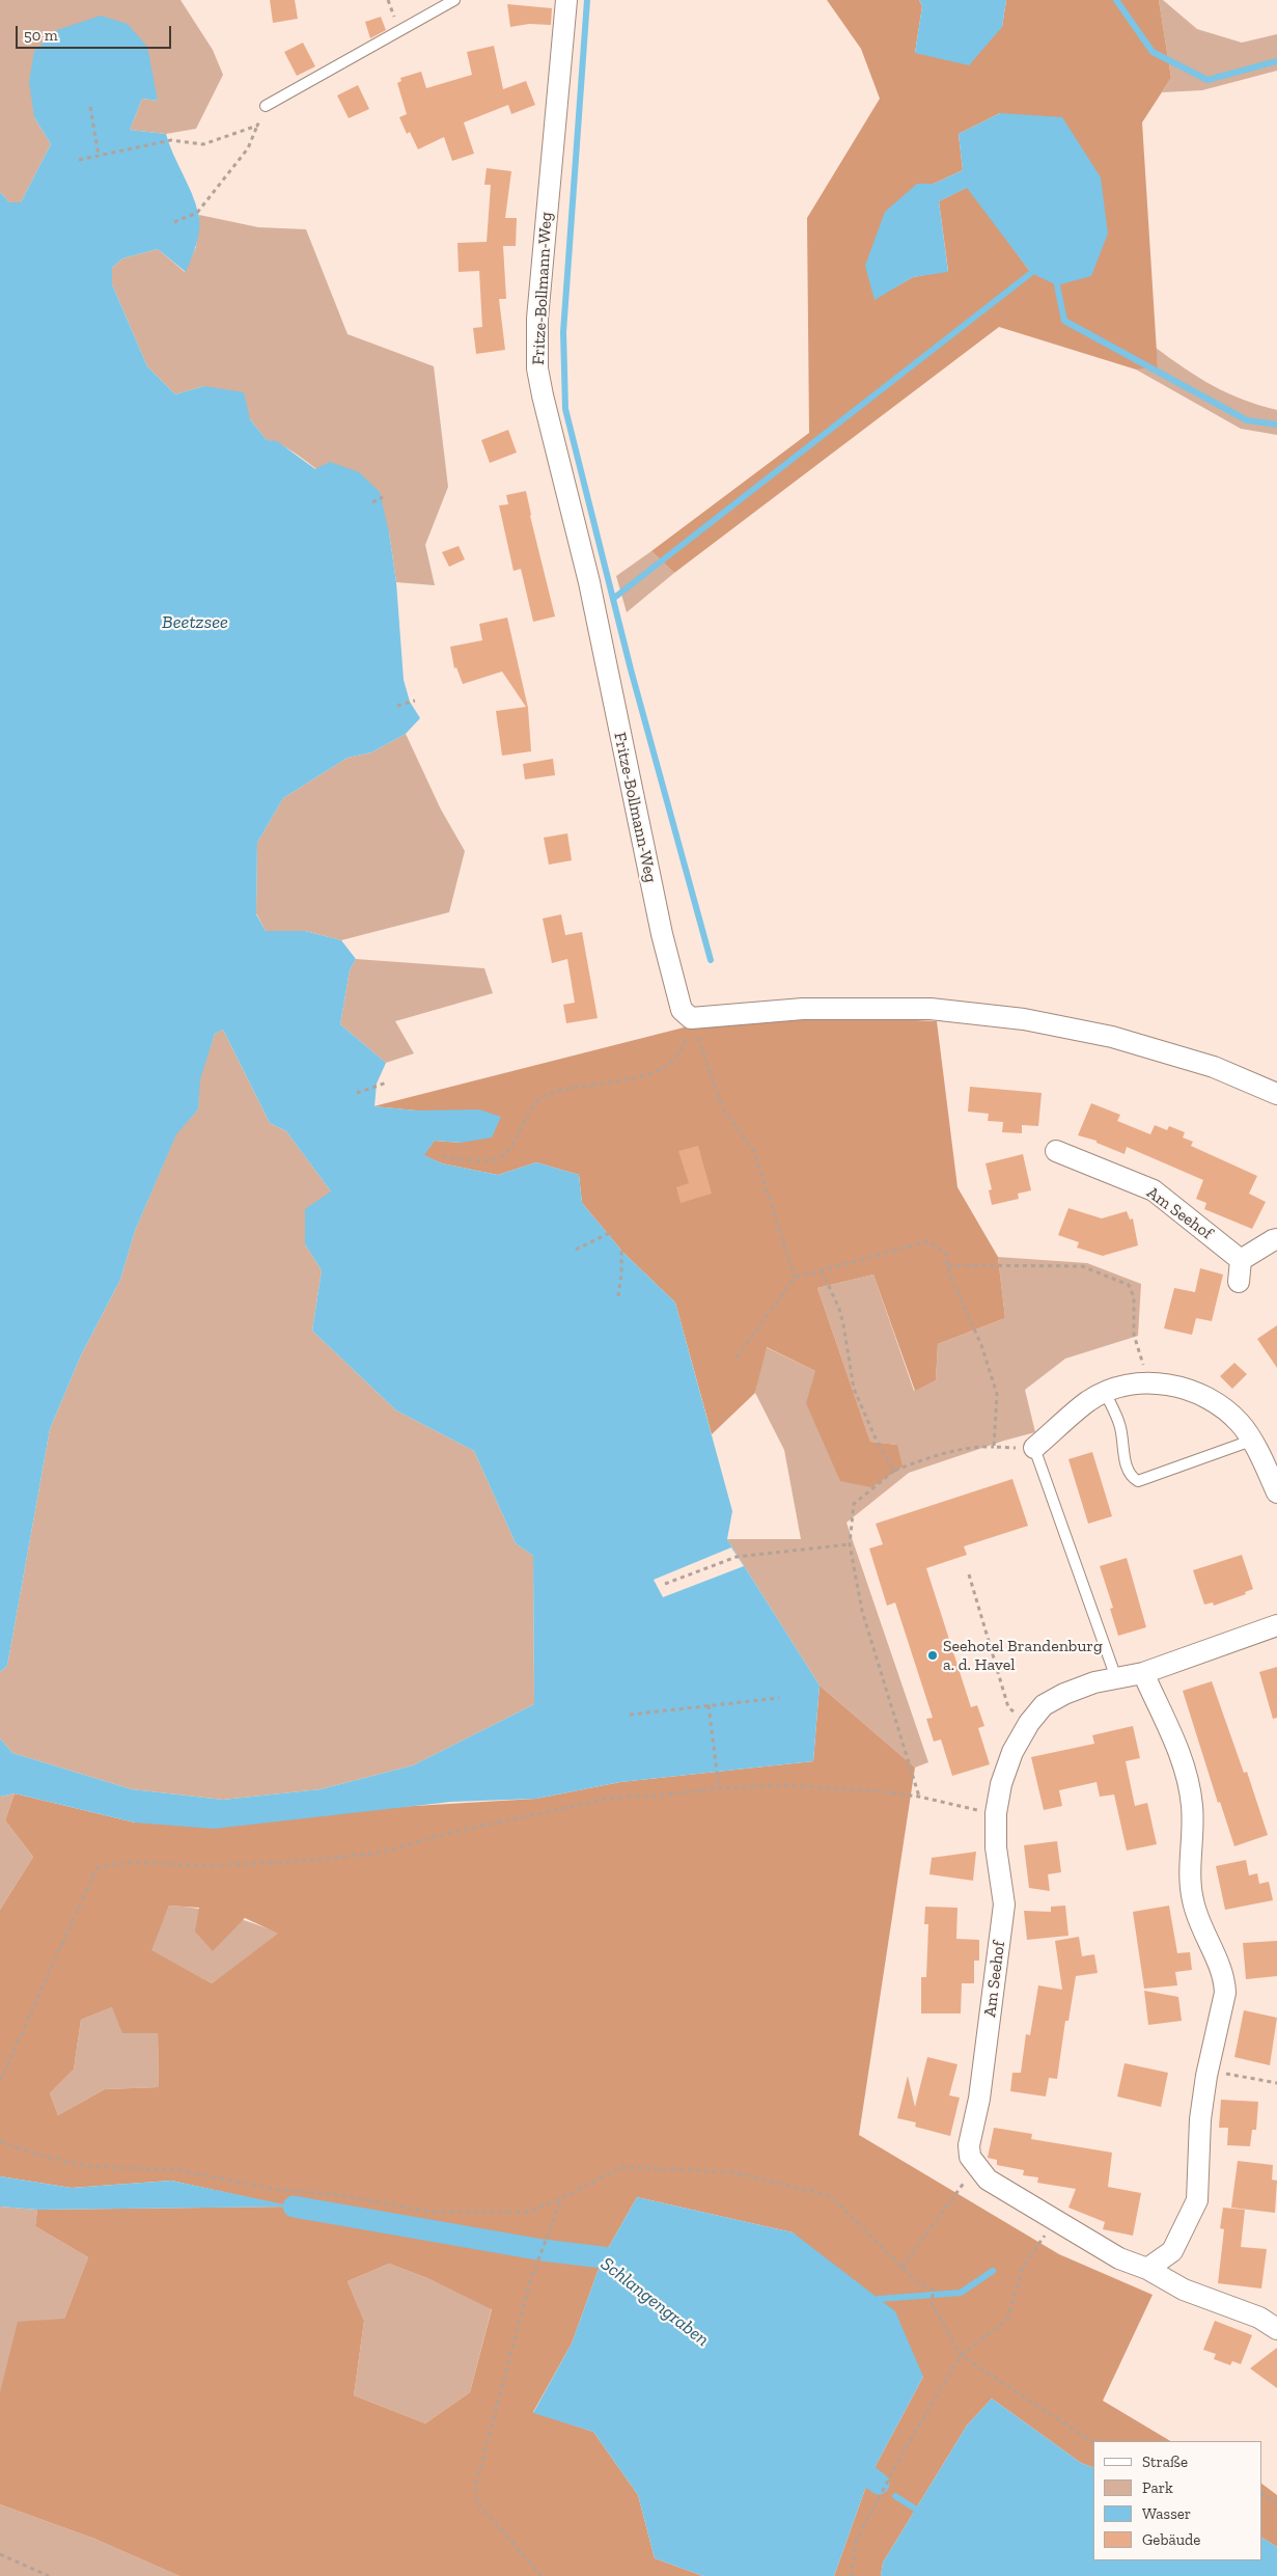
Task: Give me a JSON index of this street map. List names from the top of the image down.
{
  "streets": {
    "street": ["Fritze-Bollmann-Weg", "Am Seehof"]
  },
  "water": ["Beetzsee", "Schlangengraben"],
  "places": ["Seehotel Brandenburg a. d. Havel"],
  "legend": [
    "Straße",
    "Park",
    "Wasser",
    "Gebäude"
  ],
  "scale_bar": "50 m"
}
